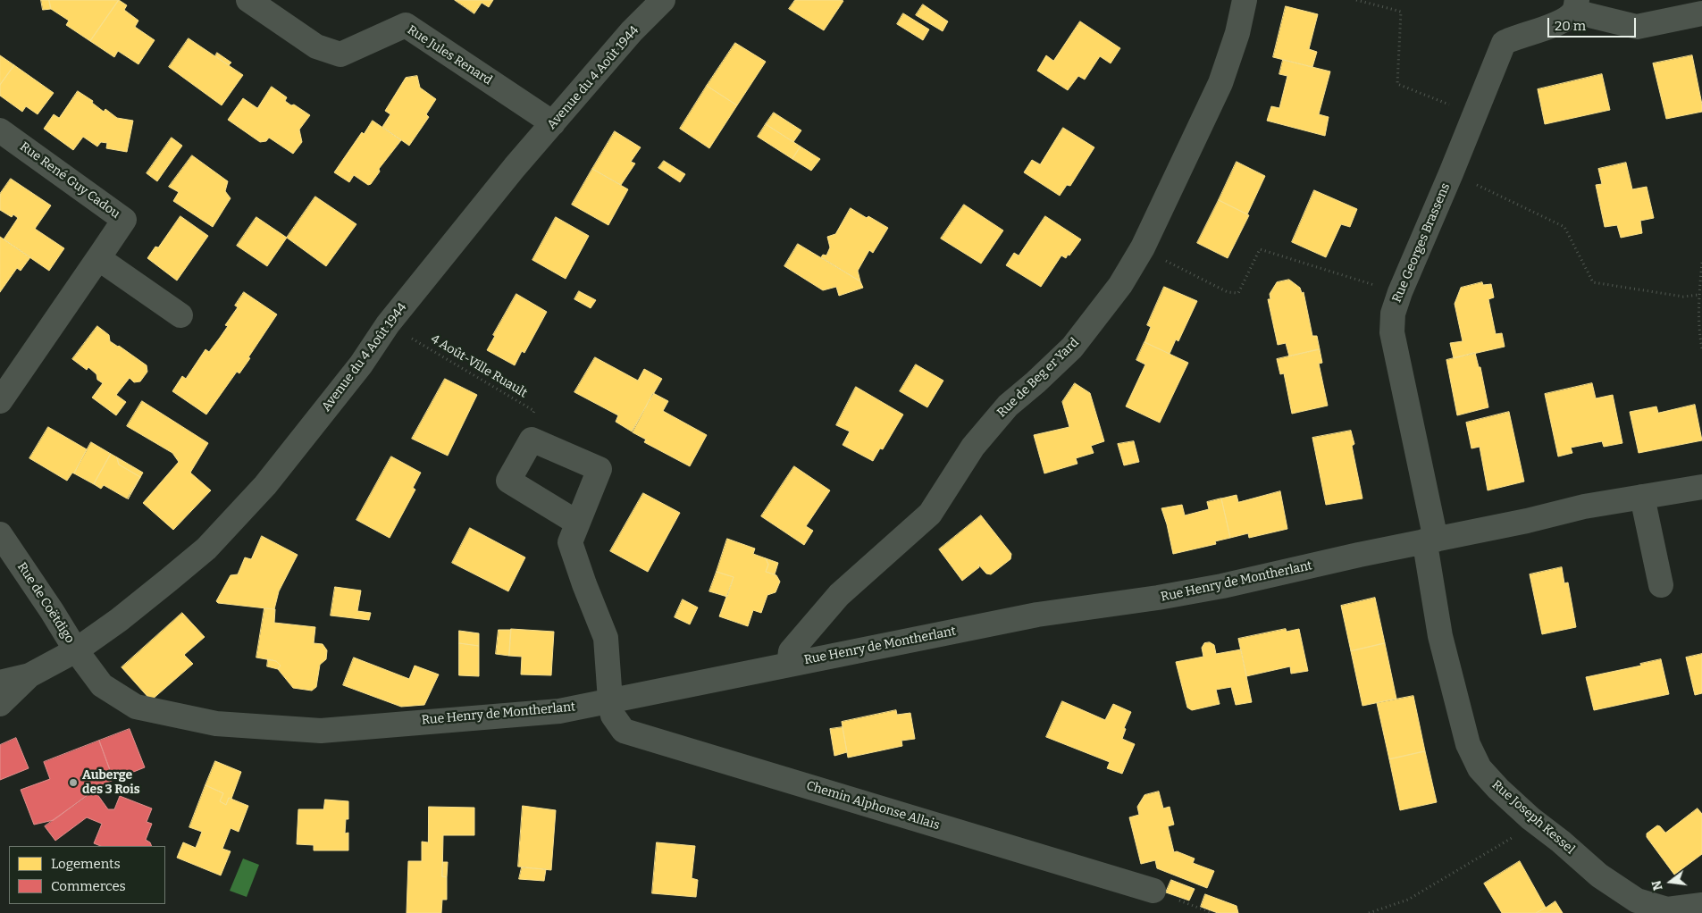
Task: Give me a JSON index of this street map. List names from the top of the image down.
{
  "streets": {
    "street": [
      "Rue Jules Renard",
      "Avenue du 4 Août 1944",
      "Rue René Guy Cadou",
      "Rue Georges Brassens",
      "Rue de Beg er Yard",
      "Rue Henry de Montherlant",
      "Rue de Coëtdigo",
      "Chemin Alphonse Allais",
      "Rue Joseph Kessel"
    ],
    "path": ["4 Août-Ville Ruault"]
  },
  "crossings": [
    ["Rue Jules Renard", "Avenue du 4 Août 1944"],
    ["Avenue du 4 Août 1944", "4 Août-Ville Ruault"],
    ["Avenue du 4 Août 1944", "Rue Henry de Montherlant"],
    ["Avenue du 4 Août 1944", "Rue de Coëtdigo"],
    ["Rue Georges Brassens", "Rue Henry de Montherlant"],
    ["Rue Georges Brassens", "Rue Joseph Kessel"],
    ["4 Août-Ville Ruault", "Chemin Alphonse Allais"],
    ["Rue de Beg er Yard", "Rue Henry de Montherlant"],
    ["Rue Henry de Montherlant", "Rue de Coëtdigo"],
    ["Rue Henry de Montherlant", "Chemin Alphonse Allais"],
    ["Rue Henry de Montherlant", "Rue Joseph Kessel"]
  ],
  "places": ["Auberge des 3 Rois"],
  "legend": ["Logements", "Commerces"],
  "scale_bar": "20 m",
  "north": "left"
}
